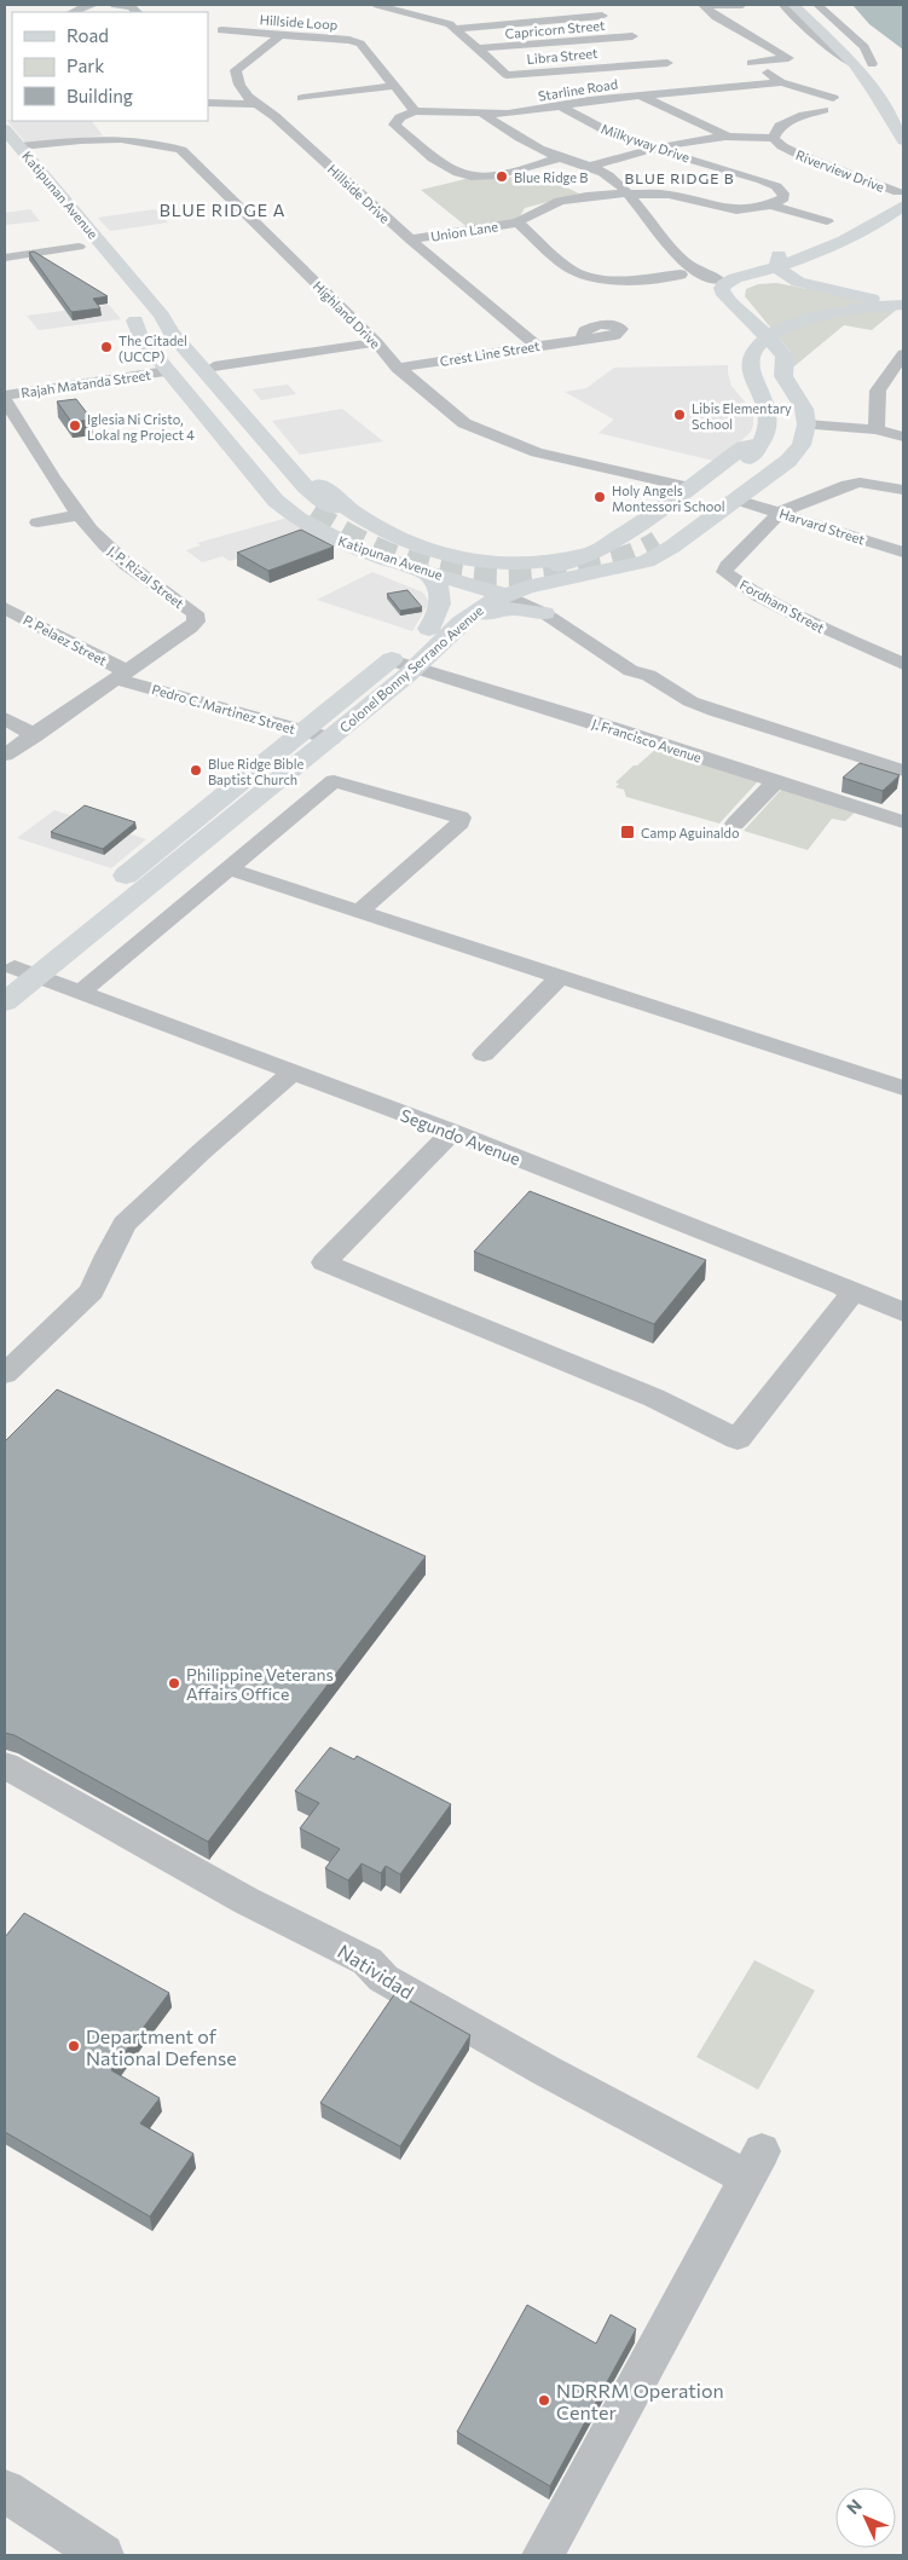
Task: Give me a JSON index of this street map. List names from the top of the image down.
{
  "streets": {
    "main road": ["Katipunan Avenue", "Colonel Bonny Serrano Avenue"],
    "street": [
      "Hillside Loop",
      "Capricorn Street",
      "Libra Street",
      "Starline Road",
      "Milkyway Drive",
      "Riverview Drive",
      "Hillside Drive",
      "Union Lane",
      "Highland Drive",
      "Crest Line Street",
      "Rajah Matanda Street",
      "Harvard Street",
      "J. P. Rizal Street",
      "Fordham Street",
      "P. Pelaez Street",
      "Pedro C. Martinez Street",
      "J. Francisco Avenue",
      "Segundo Avenue",
      "Natividad"
    ]
  },
  "crossings": [
    ["Hillside Loop", "Starline Road"],
    ["Hillside Loop", "Hillside Drive"],
    ["Capricorn Street", "Libra Street"],
    ["Starline Road", "Milkyway Drive"],
    ["Hillside Drive", "Union Lane"],
    ["Hillside Drive", "Crest Line Street"],
    ["Katipunan Avenue", "Highland Drive"],
    ["Katipunan Avenue", "Rajah Matanda Street"],
    ["Katipunan Avenue", "Colonel Bonny Serrano Avenue"],
    ["Highland Drive", "Crest Line Street"],
    ["Highland Drive", "Colonel Bonny Serrano Avenue"],
    ["Harvard Street", "Fordham Street"],
    ["J. P. Rizal Street", "P. Pelaez Street"],
    ["J. P. Rizal Street", "Pedro C. Martinez Street"],
    ["P. Pelaez Street", "Pedro C. Martinez Street"],
    ["Colonel Bonny Serrano Avenue", "Pedro C. Martinez Street"],
    ["Colonel Bonny Serrano Avenue", "J. Francisco Avenue"],
    ["Colonel Bonny Serrano Avenue", "Segundo Avenue"]
  ],
  "districts": ["BLUE RIDGE B", "BLUE RIDGE A"],
  "places": {
    "other": [
      "Blue Ridge B",
      "The Citadel (UCCP)",
      "Libis Elementary School",
      "Iglesia Ni Cristo, Lokal ng Project 4",
      "Holy Angels Montessori School",
      "Blue Ridge Bible Baptist Church",
      "Philippine Veterans Affairs Office",
      "Department of National Defense",
      "NDRRM Operation Center"
    ],
    "transit": ["Camp Aguinaldo"]
  },
  "legend": ["Road", "Park", "Building"],
  "north": "top left"
}
